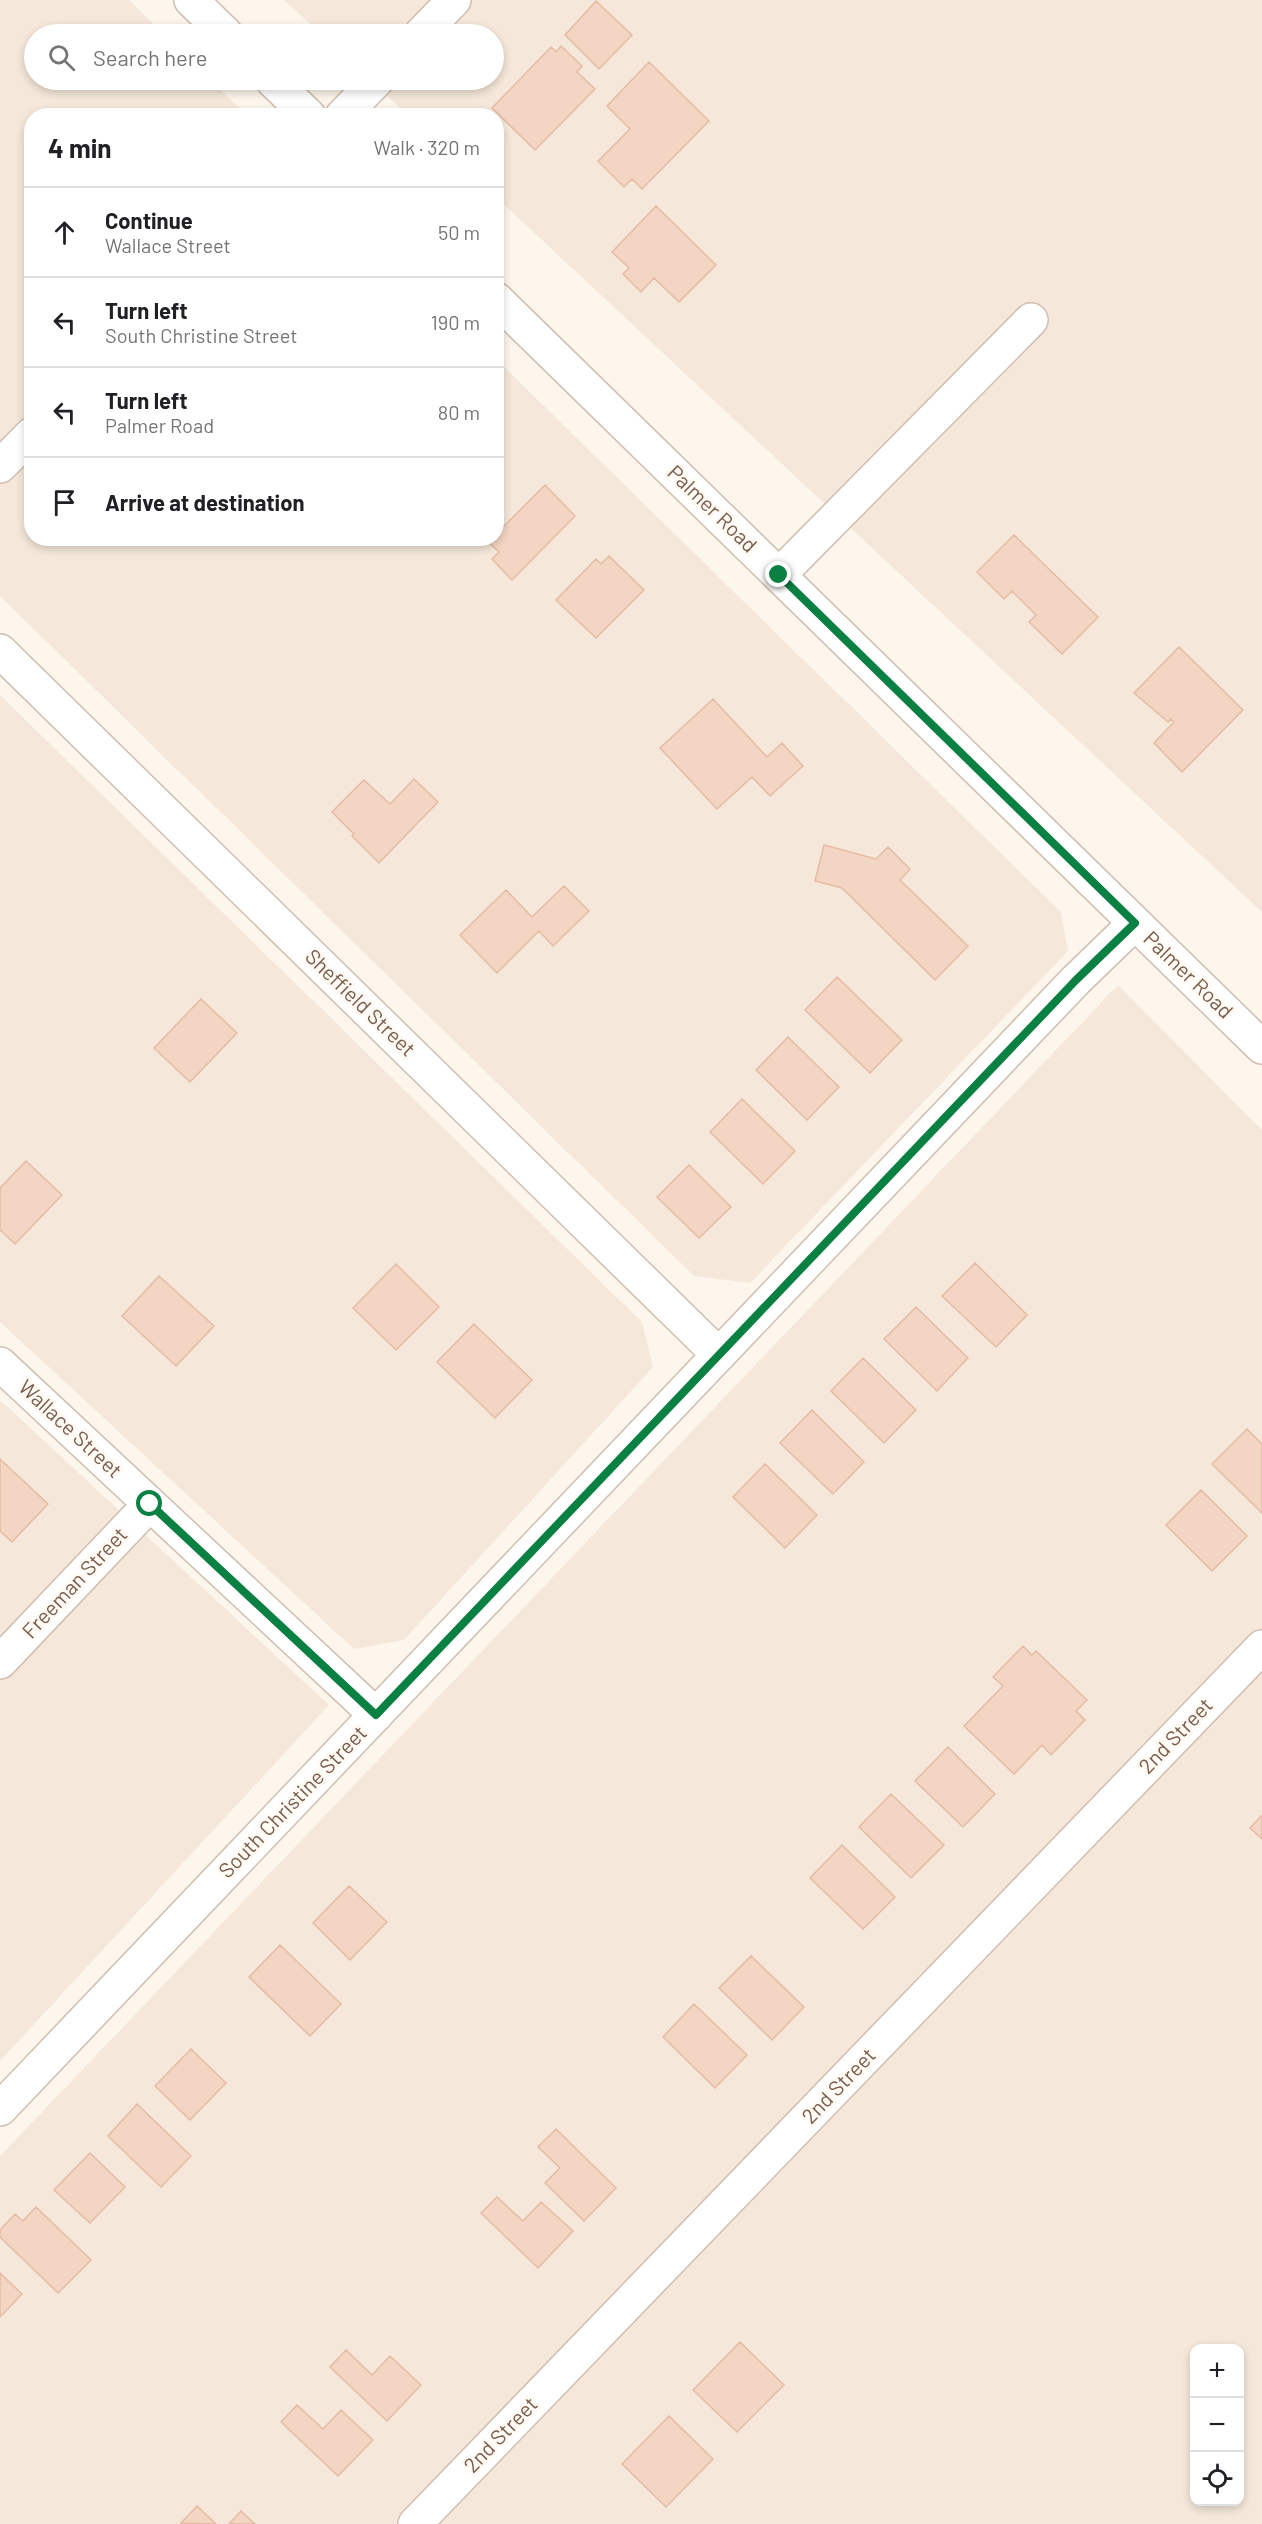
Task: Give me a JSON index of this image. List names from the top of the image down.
{
  "streets": {
    "street": [
      "Palmer Road",
      "Sheffield Street",
      "Wallace Street",
      "Freeman Street",
      "2nd Street",
      "South Christine Street"
    ]
  },
  "crossings": [
    ["Palmer Road", "South Christine Street"],
    ["Sheffield Street", "South Christine Street"],
    ["Wallace Street", "Freeman Street"],
    ["Wallace Street", "South Christine Street"]
  ],
  "page": {
    "search": "Search here",
    "heading": ["4 min", "Walk · 320 m"],
    "list": [
      ["Continue", "Wallace Street", "50 m"],
      ["Turn left", "South Christine Street", "190 m"],
      ["Turn left", "Palmer Road", "80 m"],
      "Arrive at destination"
    ],
    "map_buttons": ["+", "−"]
  }
}
